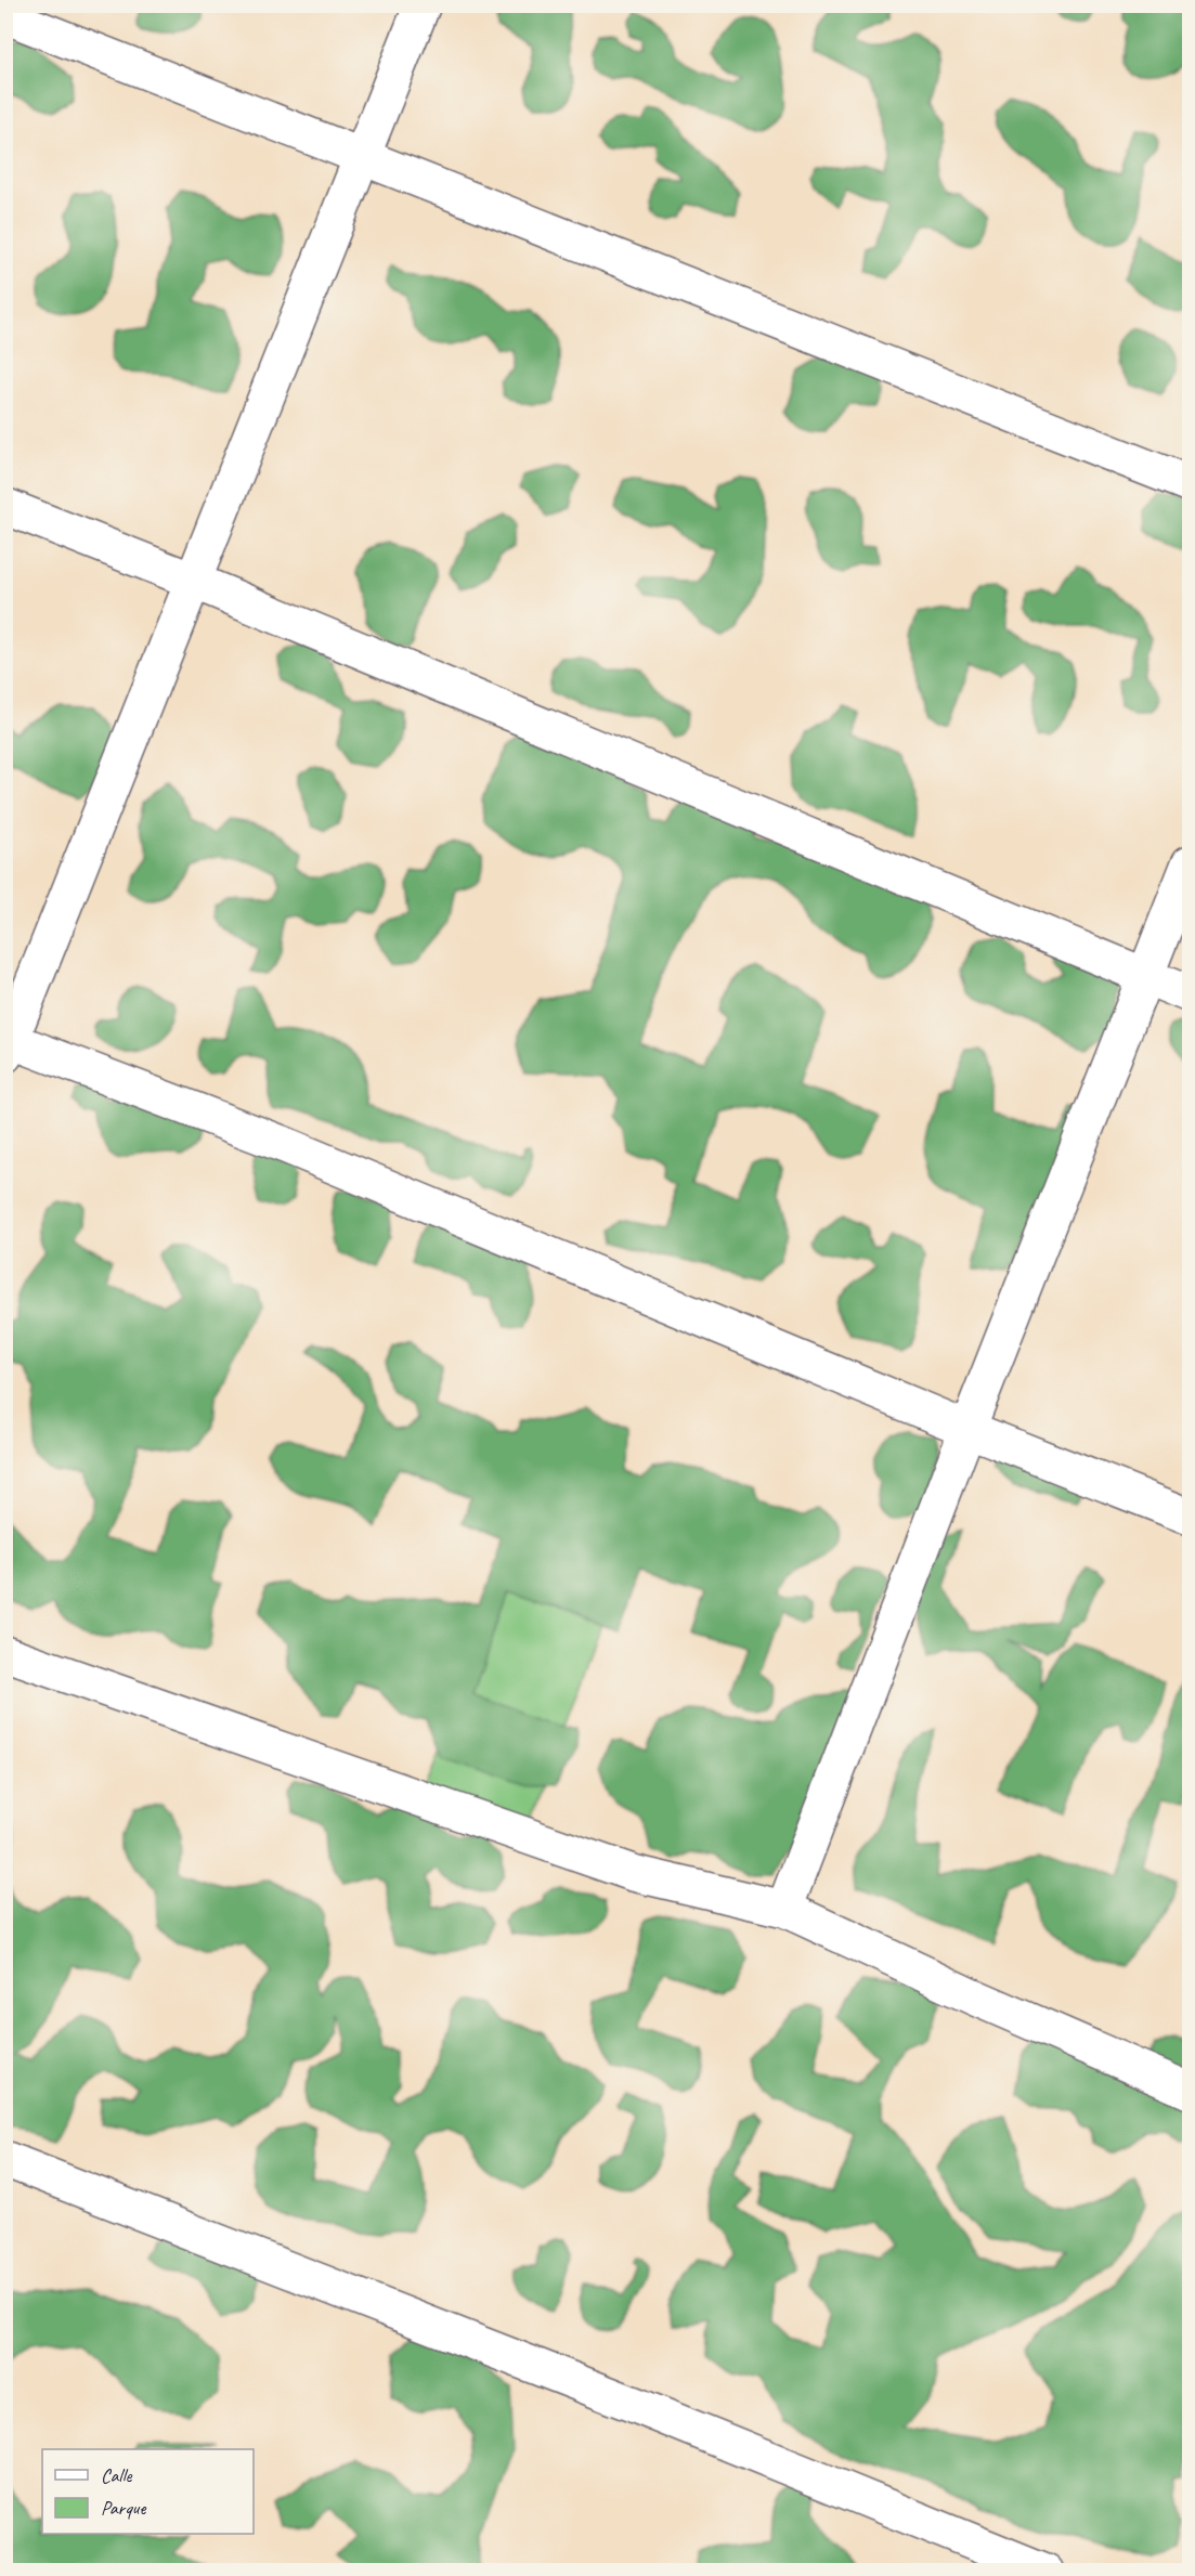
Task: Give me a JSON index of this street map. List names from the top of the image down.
{
  "legend": ["Calle", "Parque"]
}
